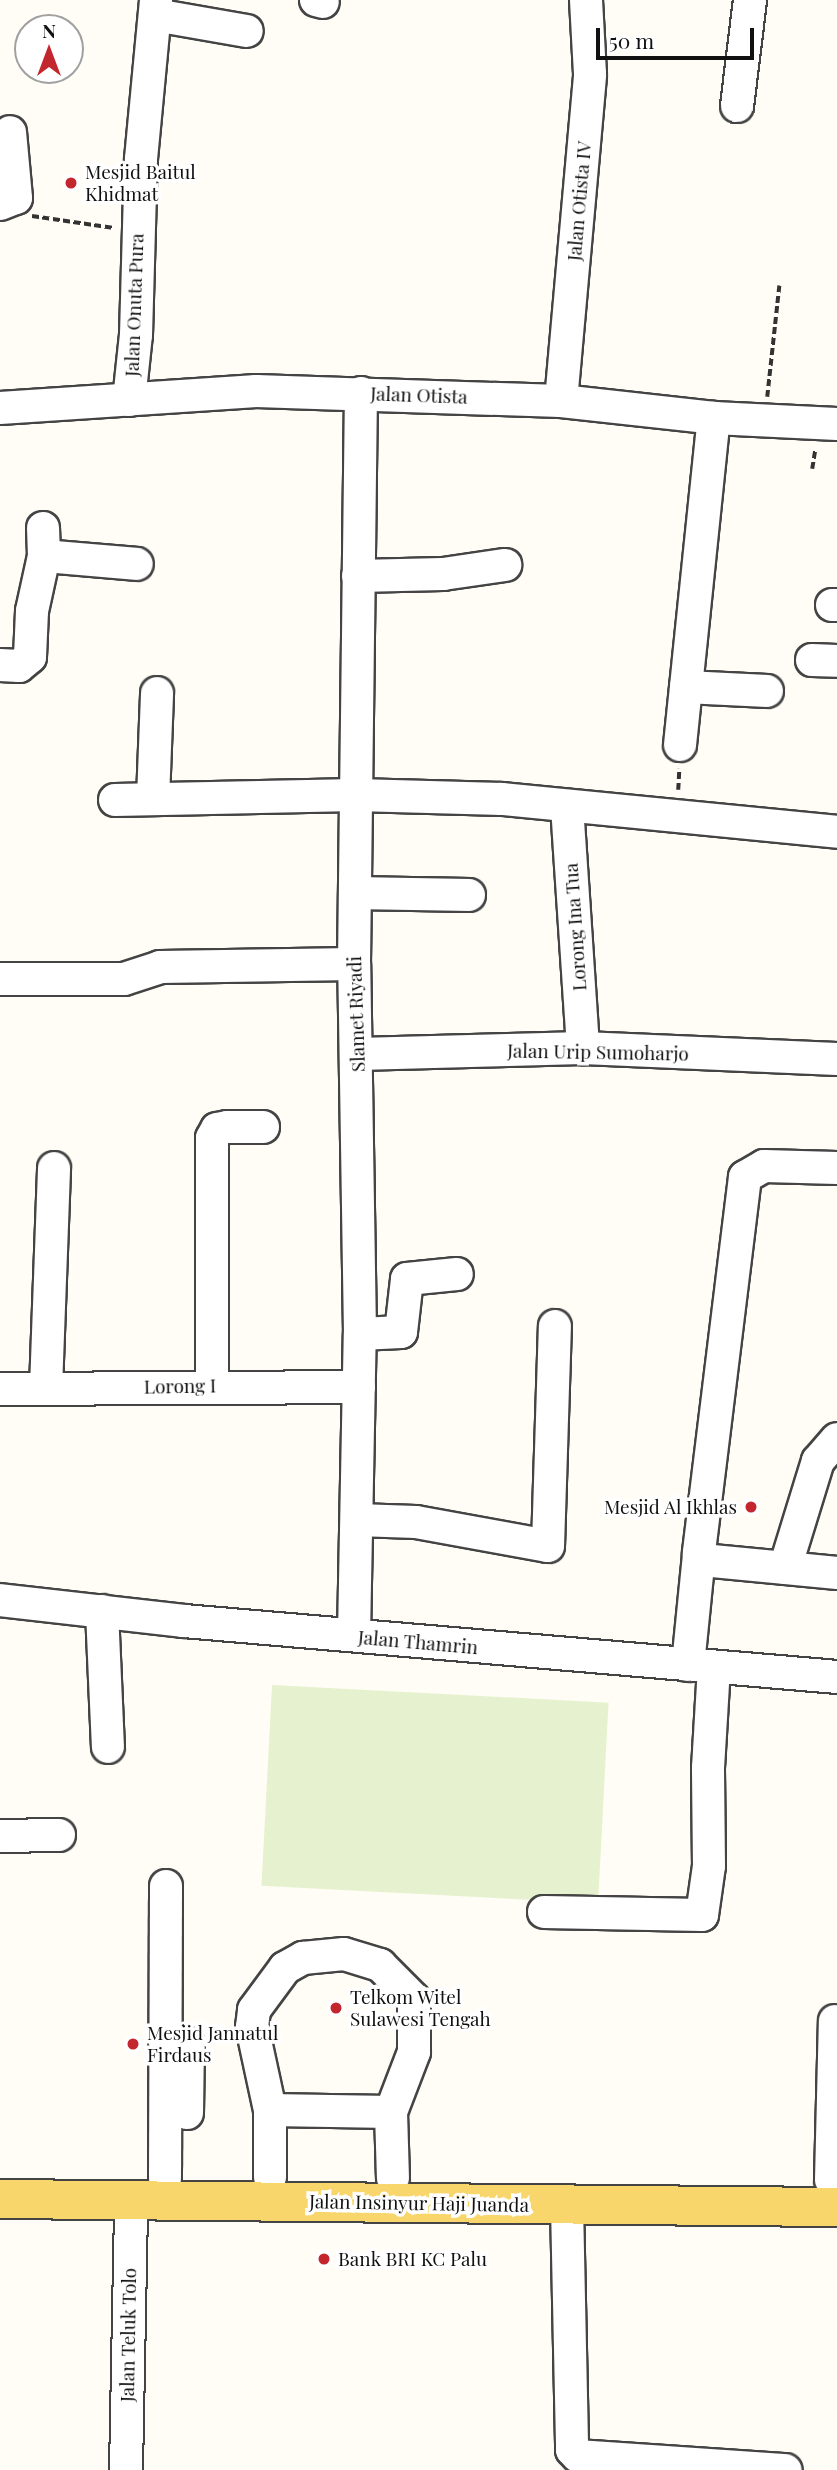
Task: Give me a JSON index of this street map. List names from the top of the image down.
{
  "streets": {
    "main road": ["Jalan Insinyur Haji Juanda"],
    "street": [
      "Jalan Otista IV",
      "Jalan Onuta Pura",
      "Jalan Otista",
      "Lorong Ina Tua",
      "Slamet Riyadi",
      "Jalan Urip Sumoharjo",
      "Lorong I",
      "Jalan Thamrin",
      "Jalan Teluk Tolo"
    ]
  },
  "crossings": [
    ["Jalan Otista IV", "Jalan Otista"],
    ["Jalan Onuta Pura", "Jalan Otista"],
    ["Jalan Otista", "Slamet Riyadi"],
    ["Lorong Ina Tua", "Jalan Urip Sumoharjo"],
    ["Slamet Riyadi", "Jalan Urip Sumoharjo"],
    ["Slamet Riyadi", "Lorong I"],
    ["Slamet Riyadi", "Jalan Thamrin"],
    ["Jalan Insinyur Haji Juanda", "Jalan Teluk Tolo"]
  ],
  "places": [
    "Mesjid Baitul Khidmat",
    "Mesjid Al Ikhlas",
    "Telkom Witel Sulawesi Tengah",
    "Mesjid Jannatul Firdaus",
    "Bank BRI KC Palu"
  ],
  "scale_bar": "50 m",
  "north": "top"
}
